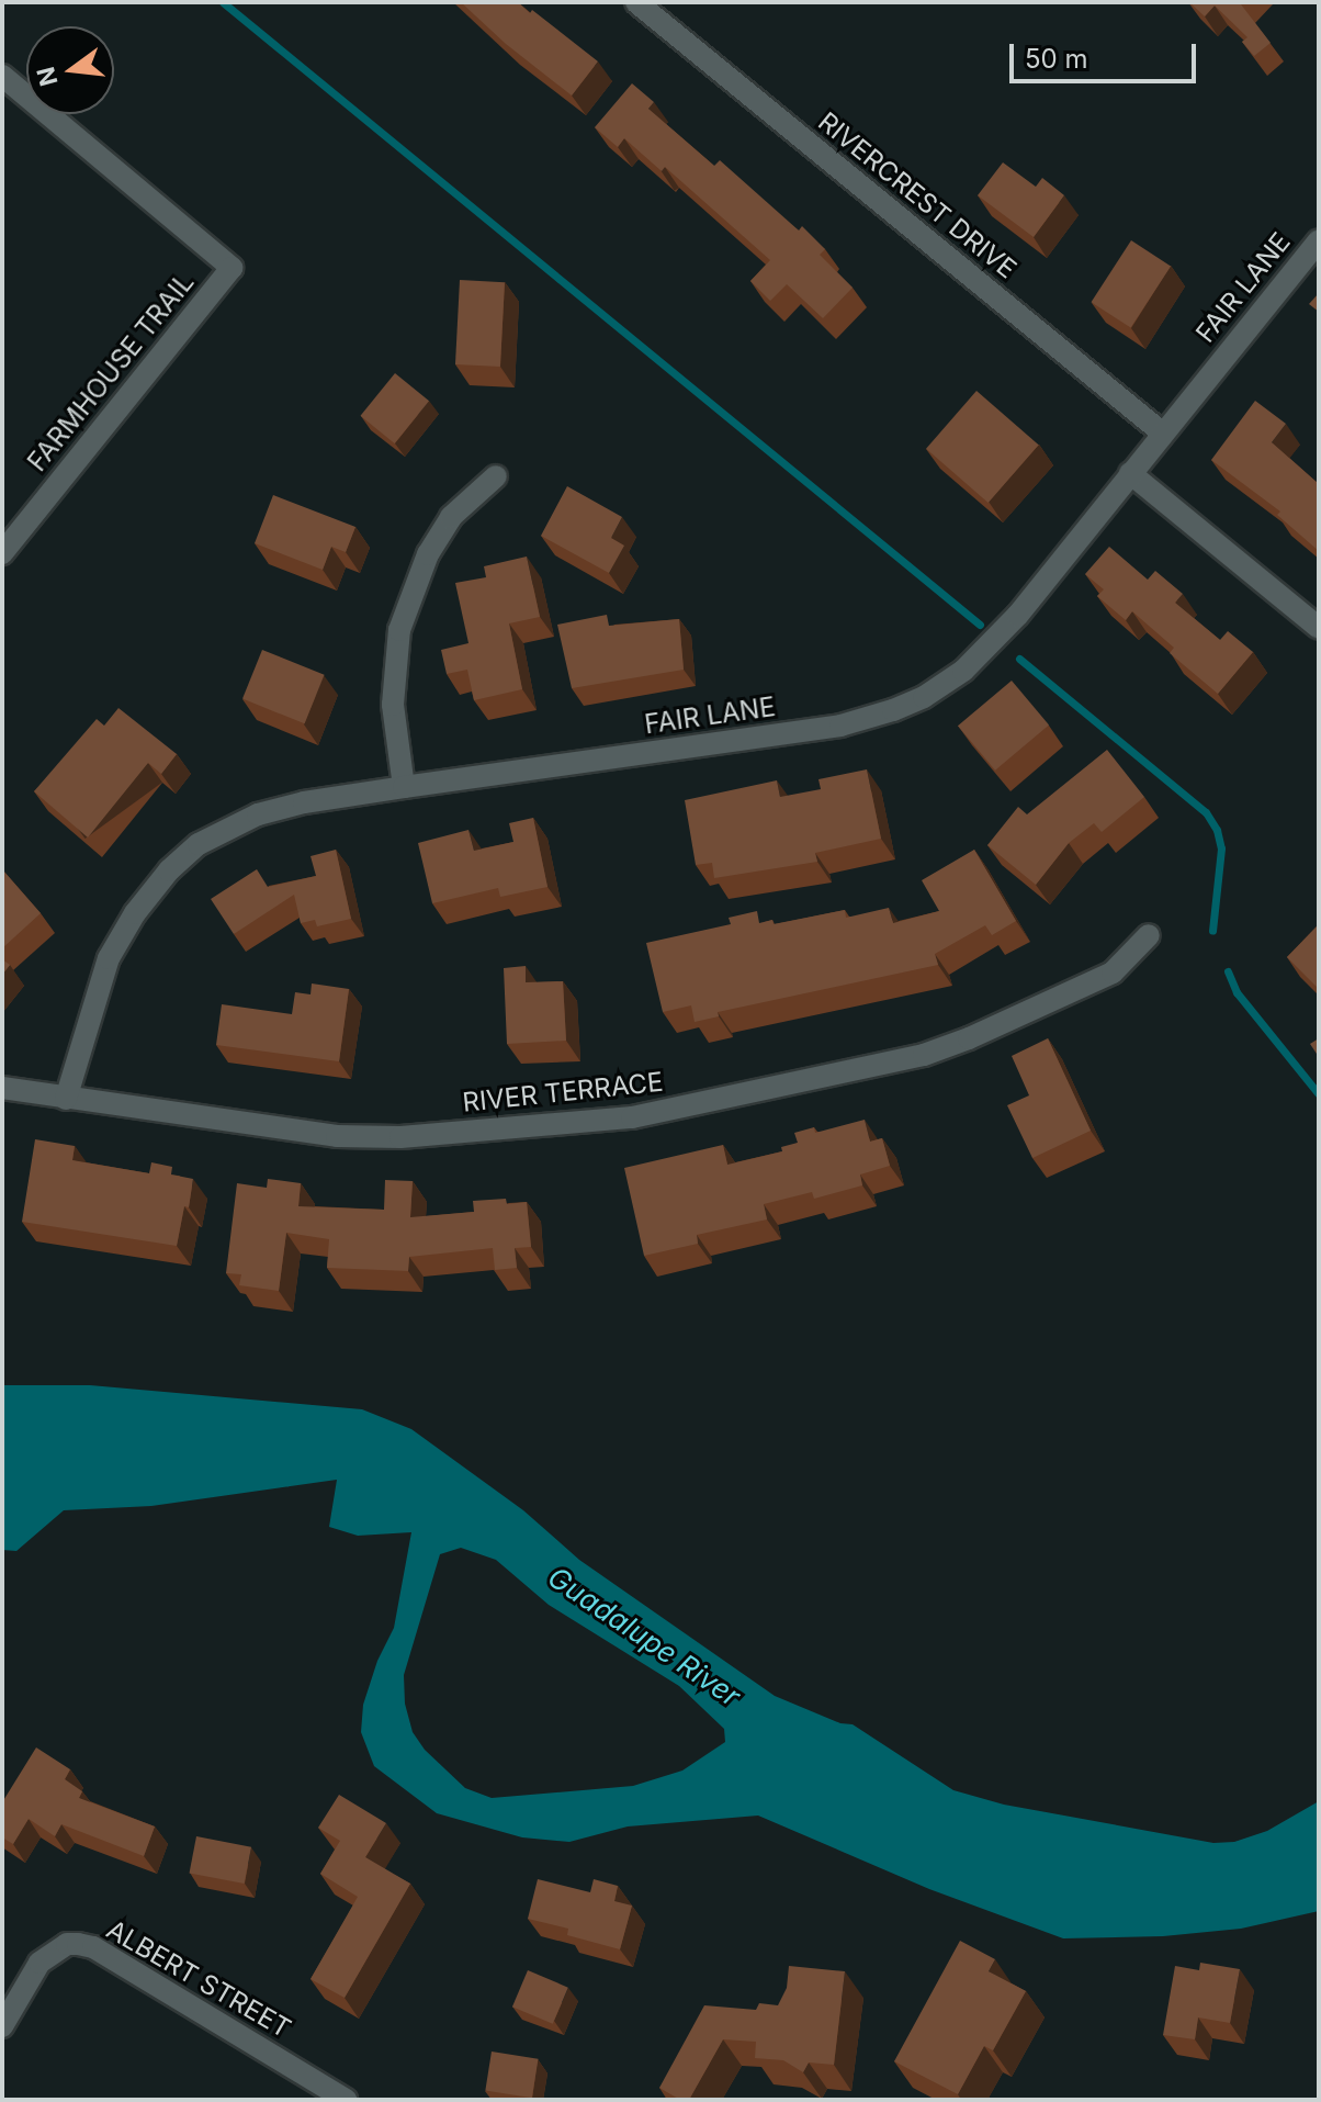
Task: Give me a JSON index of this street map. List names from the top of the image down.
{
  "streets": {
    "street": [
      "RIVERCREST DRIVE",
      "FAIR LANE",
      "FARMHOUSE TRAIL",
      "RIVER TERRACE",
      "ALBERT STREET"
    ]
  },
  "crossings": [
    ["RIVERCREST DRIVE", "FAIR LANE"],
    ["FAIR LANE", "RIVER TERRACE"]
  ],
  "water": ["Guadalupe River"],
  "scale_bar": "50 m",
  "north": "left"
}
